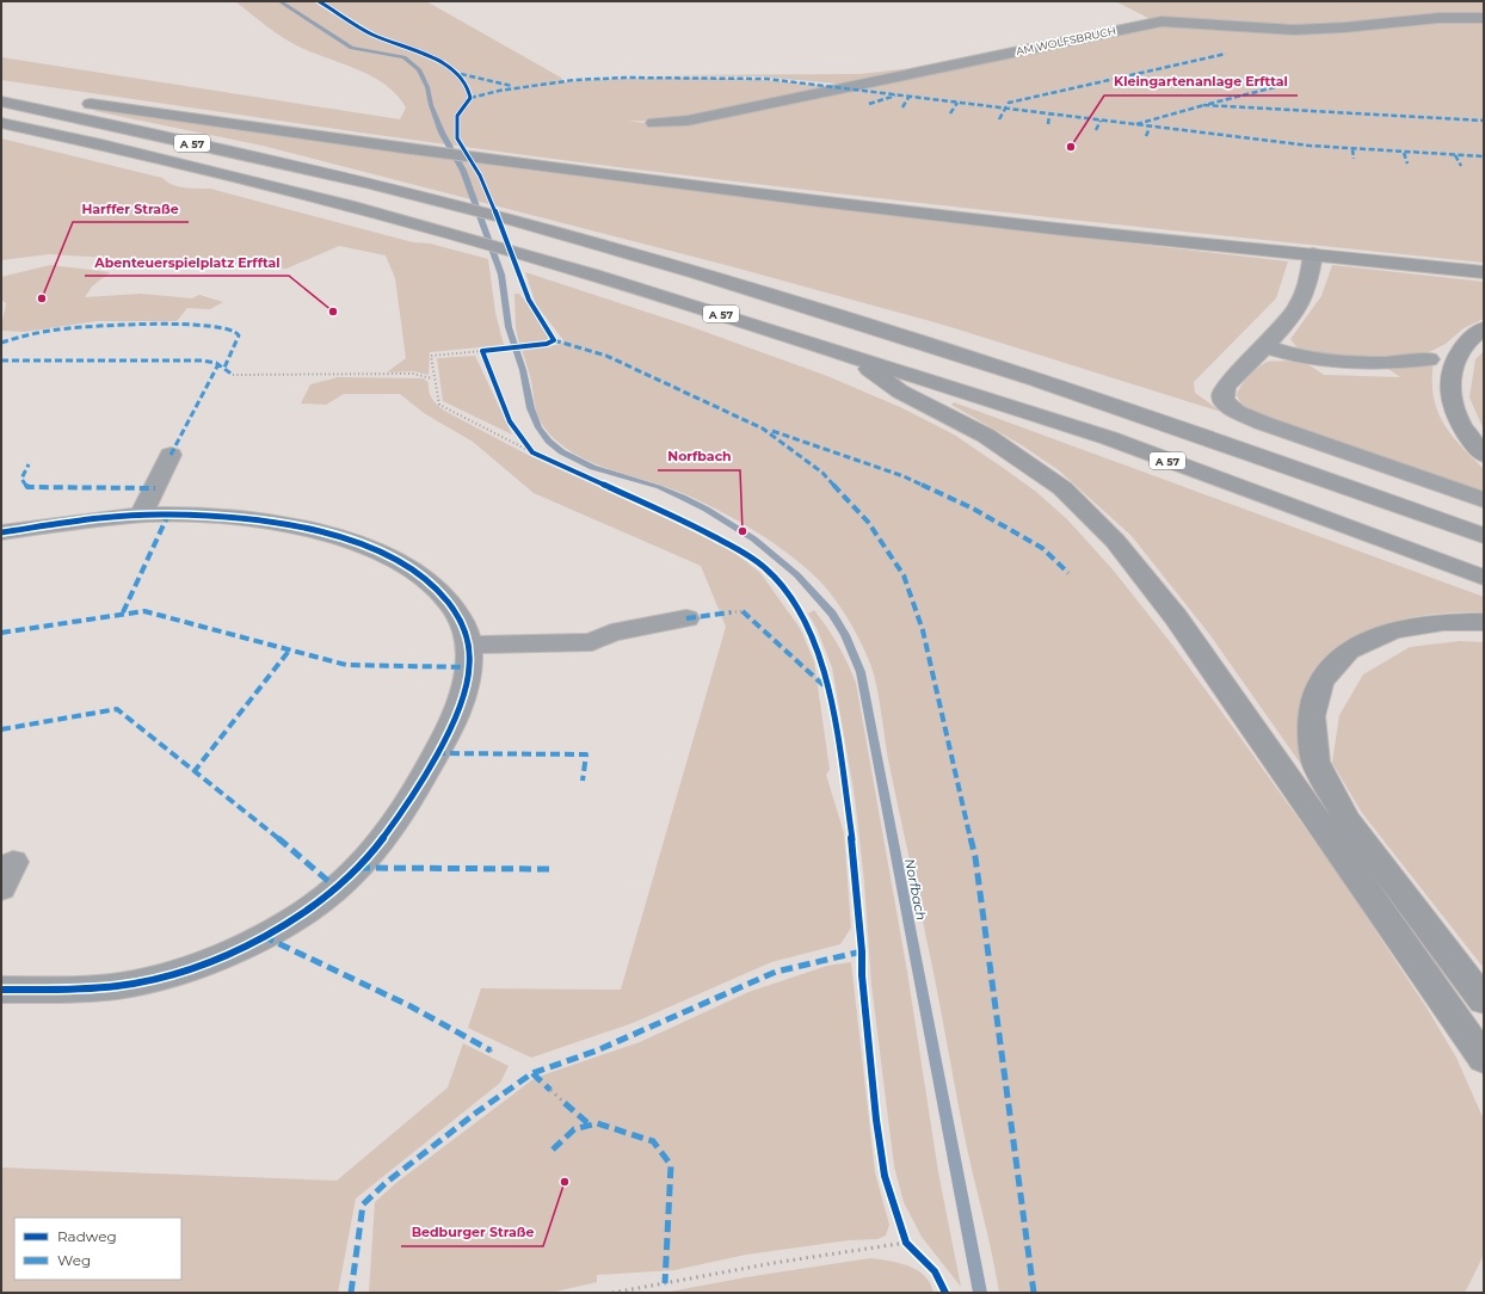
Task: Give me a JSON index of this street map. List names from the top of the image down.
{
  "streets": {
    "highway": ["A 57"],
    "street": ["AM WOLFSBRUCH"]
  },
  "water": ["Norfbach"],
  "places": [
    "Kleingartenanlage Erfttal",
    "Harffer Straße",
    "Abenteuerspielplatz Erfftal",
    "Norfbach",
    "Bedburger Straße"
  ],
  "legend": ["Radweg", "Weg"]
}
